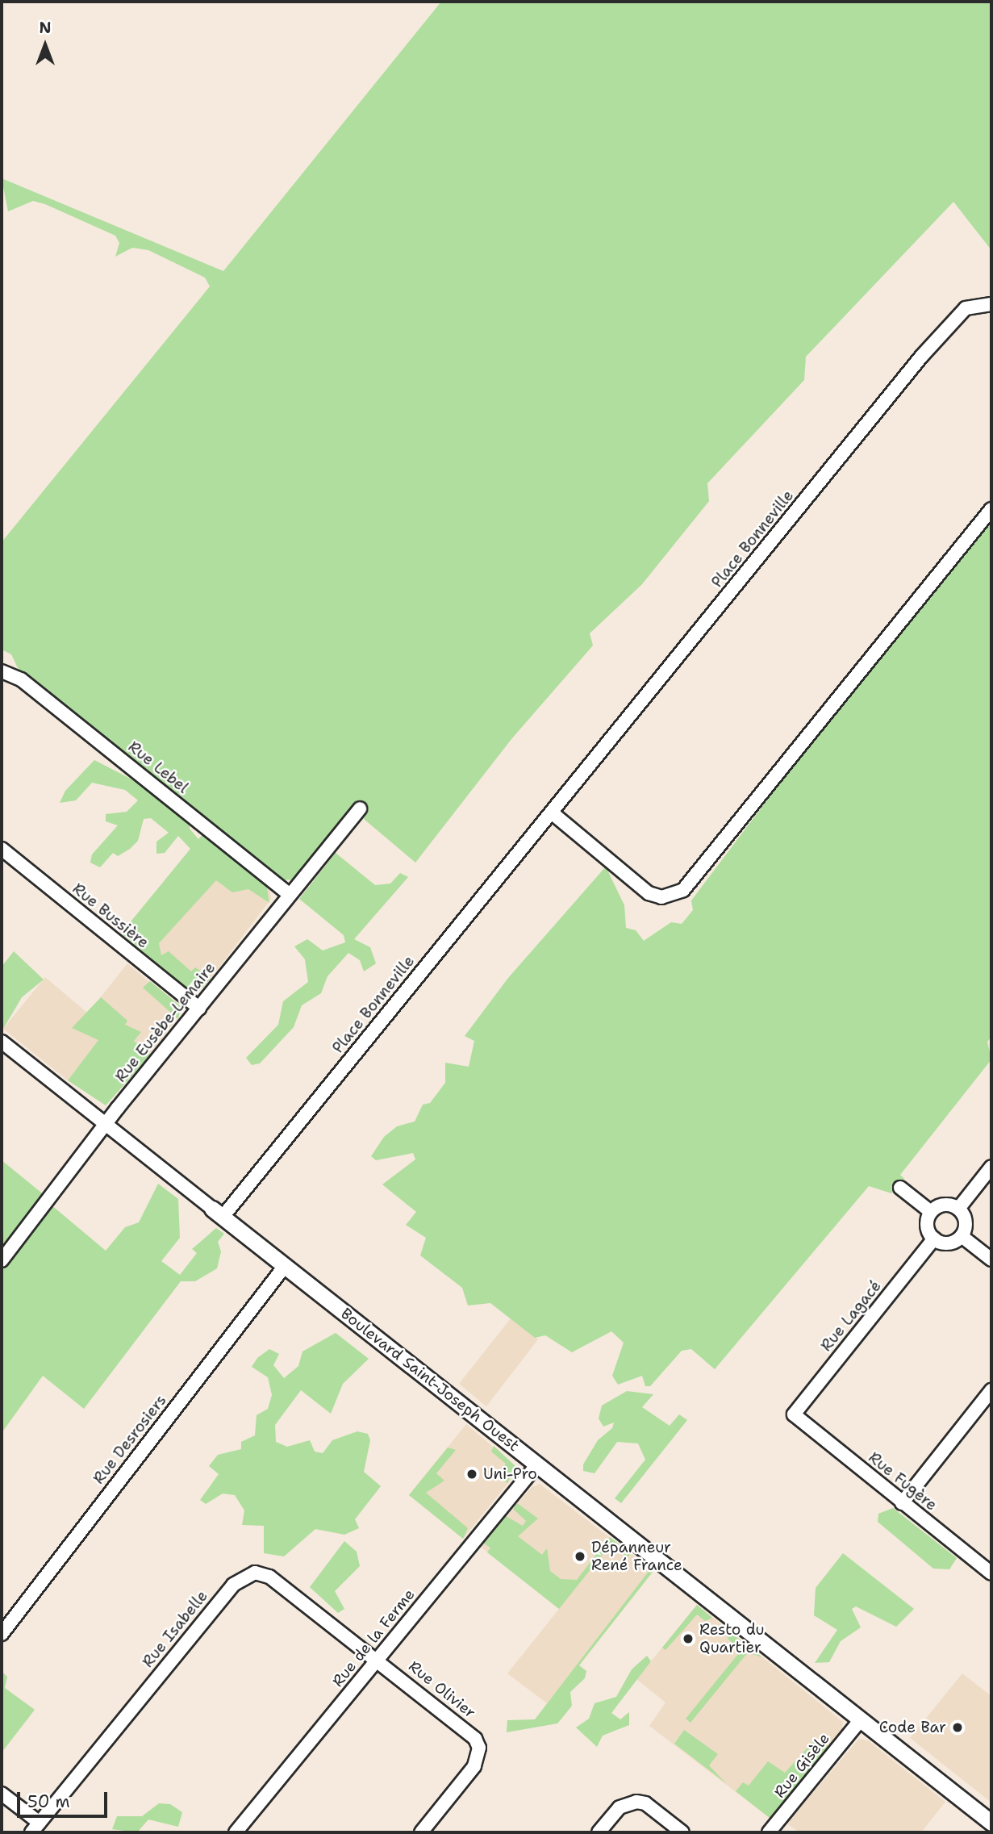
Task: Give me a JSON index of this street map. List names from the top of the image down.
{
  "streets": {
    "main road": ["Boulevard Saint-Joseph Ouest"],
    "street": [
      "Place Bonneville",
      "Rue Lebel",
      "Rue Bussière",
      "Rue Eusèbe-Lemaire",
      "Rue Lagacé",
      "Rue Desrosiers",
      "Rue Fugère",
      "Rue Isabelle",
      "Rue de la Ferme",
      "Rue Olivier",
      "Rue Gisèle"
    ]
  },
  "crossings": [
    ["Place Bonneville", "Boulevard Saint-Joseph Ouest"],
    ["Rue Lebel", "Rue Eusèbe-Lemaire"],
    ["Rue Bussière", "Rue Eusèbe-Lemaire"],
    ["Rue Eusèbe-Lemaire", "Boulevard Saint-Joseph Ouest"],
    ["Rue Lagacé", "Rue Fugère"],
    ["Boulevard Saint-Joseph Ouest", "Rue Desrosiers"],
    ["Boulevard Saint-Joseph Ouest", "Rue de la Ferme"],
    ["Boulevard Saint-Joseph Ouest", "Rue Gisèle"],
    ["Rue Isabelle", "Rue de la Ferme"],
    ["Rue Isabelle", "Rue Olivier"],
    ["Rue de la Ferme", "Rue Olivier"]
  ],
  "places": [
    "Uni-Pro",
    "Dépanneur René France",
    "Resto du Quartier",
    "Code Bar"
  ],
  "scale_bar": "50 m",
  "north": "top"
}
